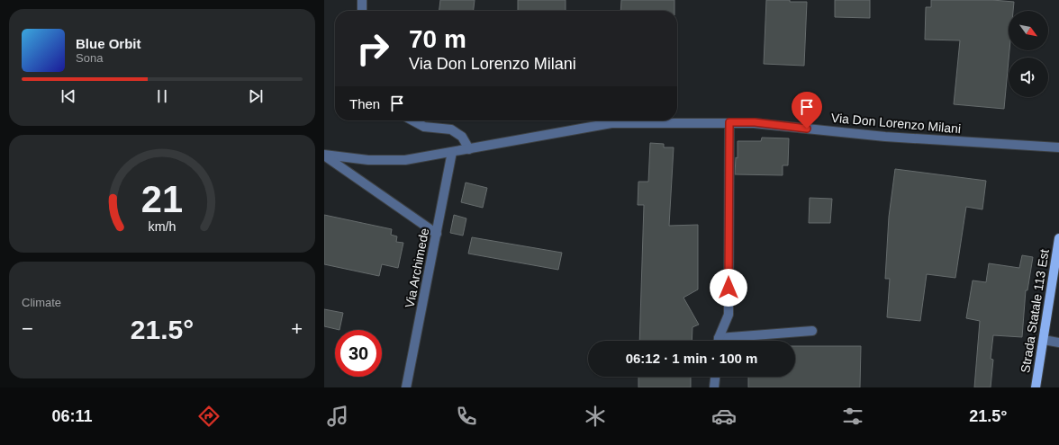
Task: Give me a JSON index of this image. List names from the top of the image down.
{
  "streets": {
    "main road": ["Strada Statale 113 Est"],
    "street": ["Via Don Lorenzo Milani", "Via Archimede"]
  },
  "crossings": [
    ["Via Don Lorenzo Milani", "Via Archimede"]
  ],
  "north": "bottom right",
  "page": {
    "turn": ["70 m", "Via Don Lorenzo Milani"],
    "song": ["Blue Orbit", "Sona"],
    "then": "Then",
    "tile": "Climate",
    "heat": ["−", "21.5°", "+"],
    "limit": "30",
    "trip": "06:12 · 1 min · 100 m",
    "tabs": ["06:11", "21.5°"],
    "gauge": ["21", "km/h"]
  }
}
